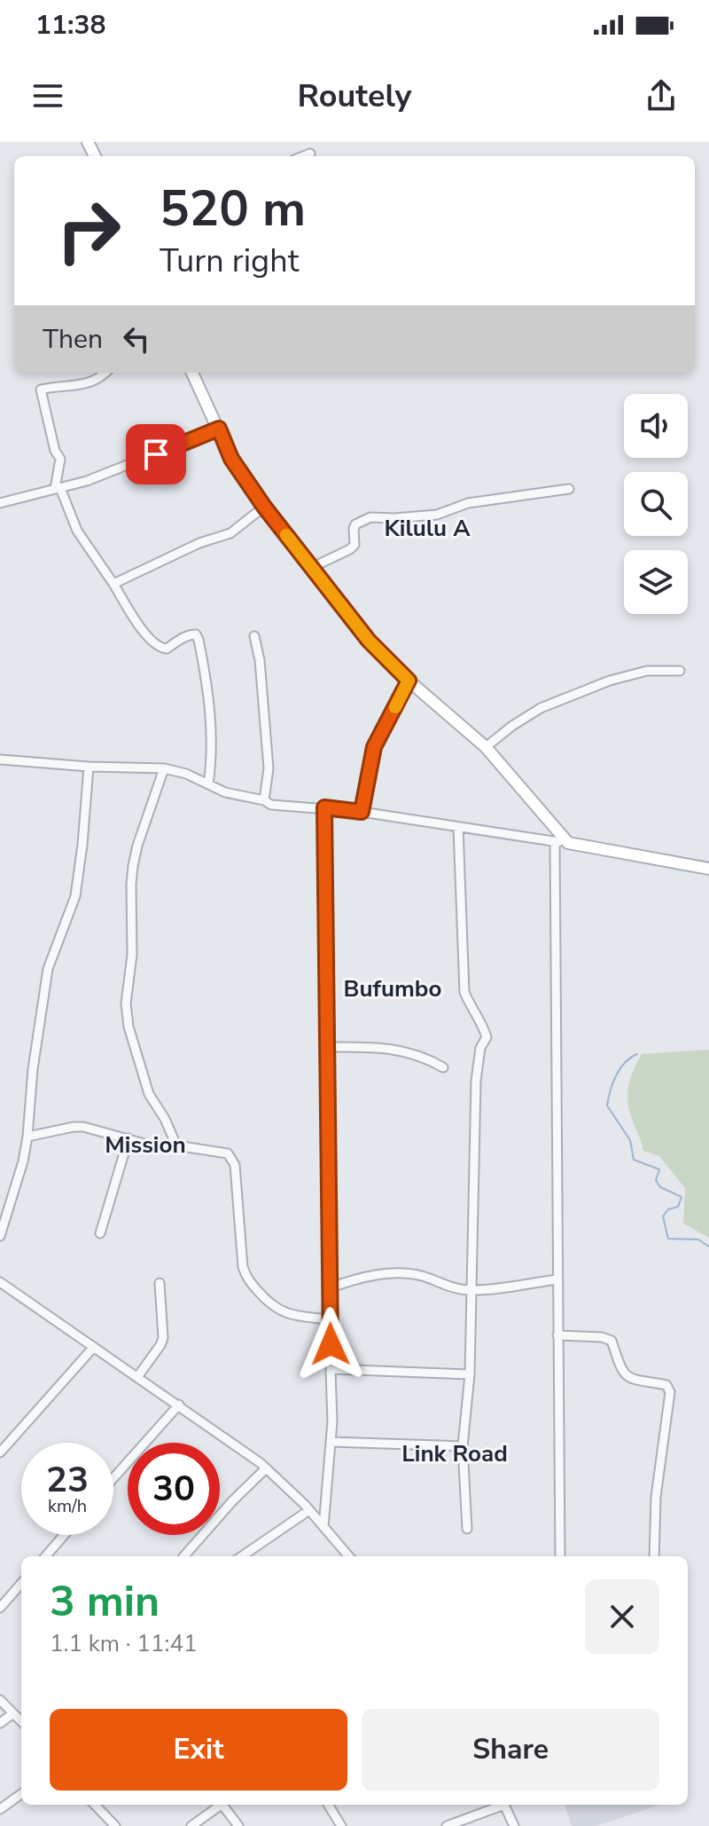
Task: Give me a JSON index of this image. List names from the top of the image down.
{
  "districts": [
    "Kilulu A",
    "Bufumbo",
    "Mission",
    "Link Road"
  ],
  "page": {
    "status": "11:38",
    "header": "Routely",
    "turn": ["520 m", "Turn right"],
    "then": "Then",
    "speed": "23 km/h",
    "limit": "30",
    "heading": ["3 min", "1.1 km · 11:41"],
    "buttons": ["Exit", "Share"]
  }
}
